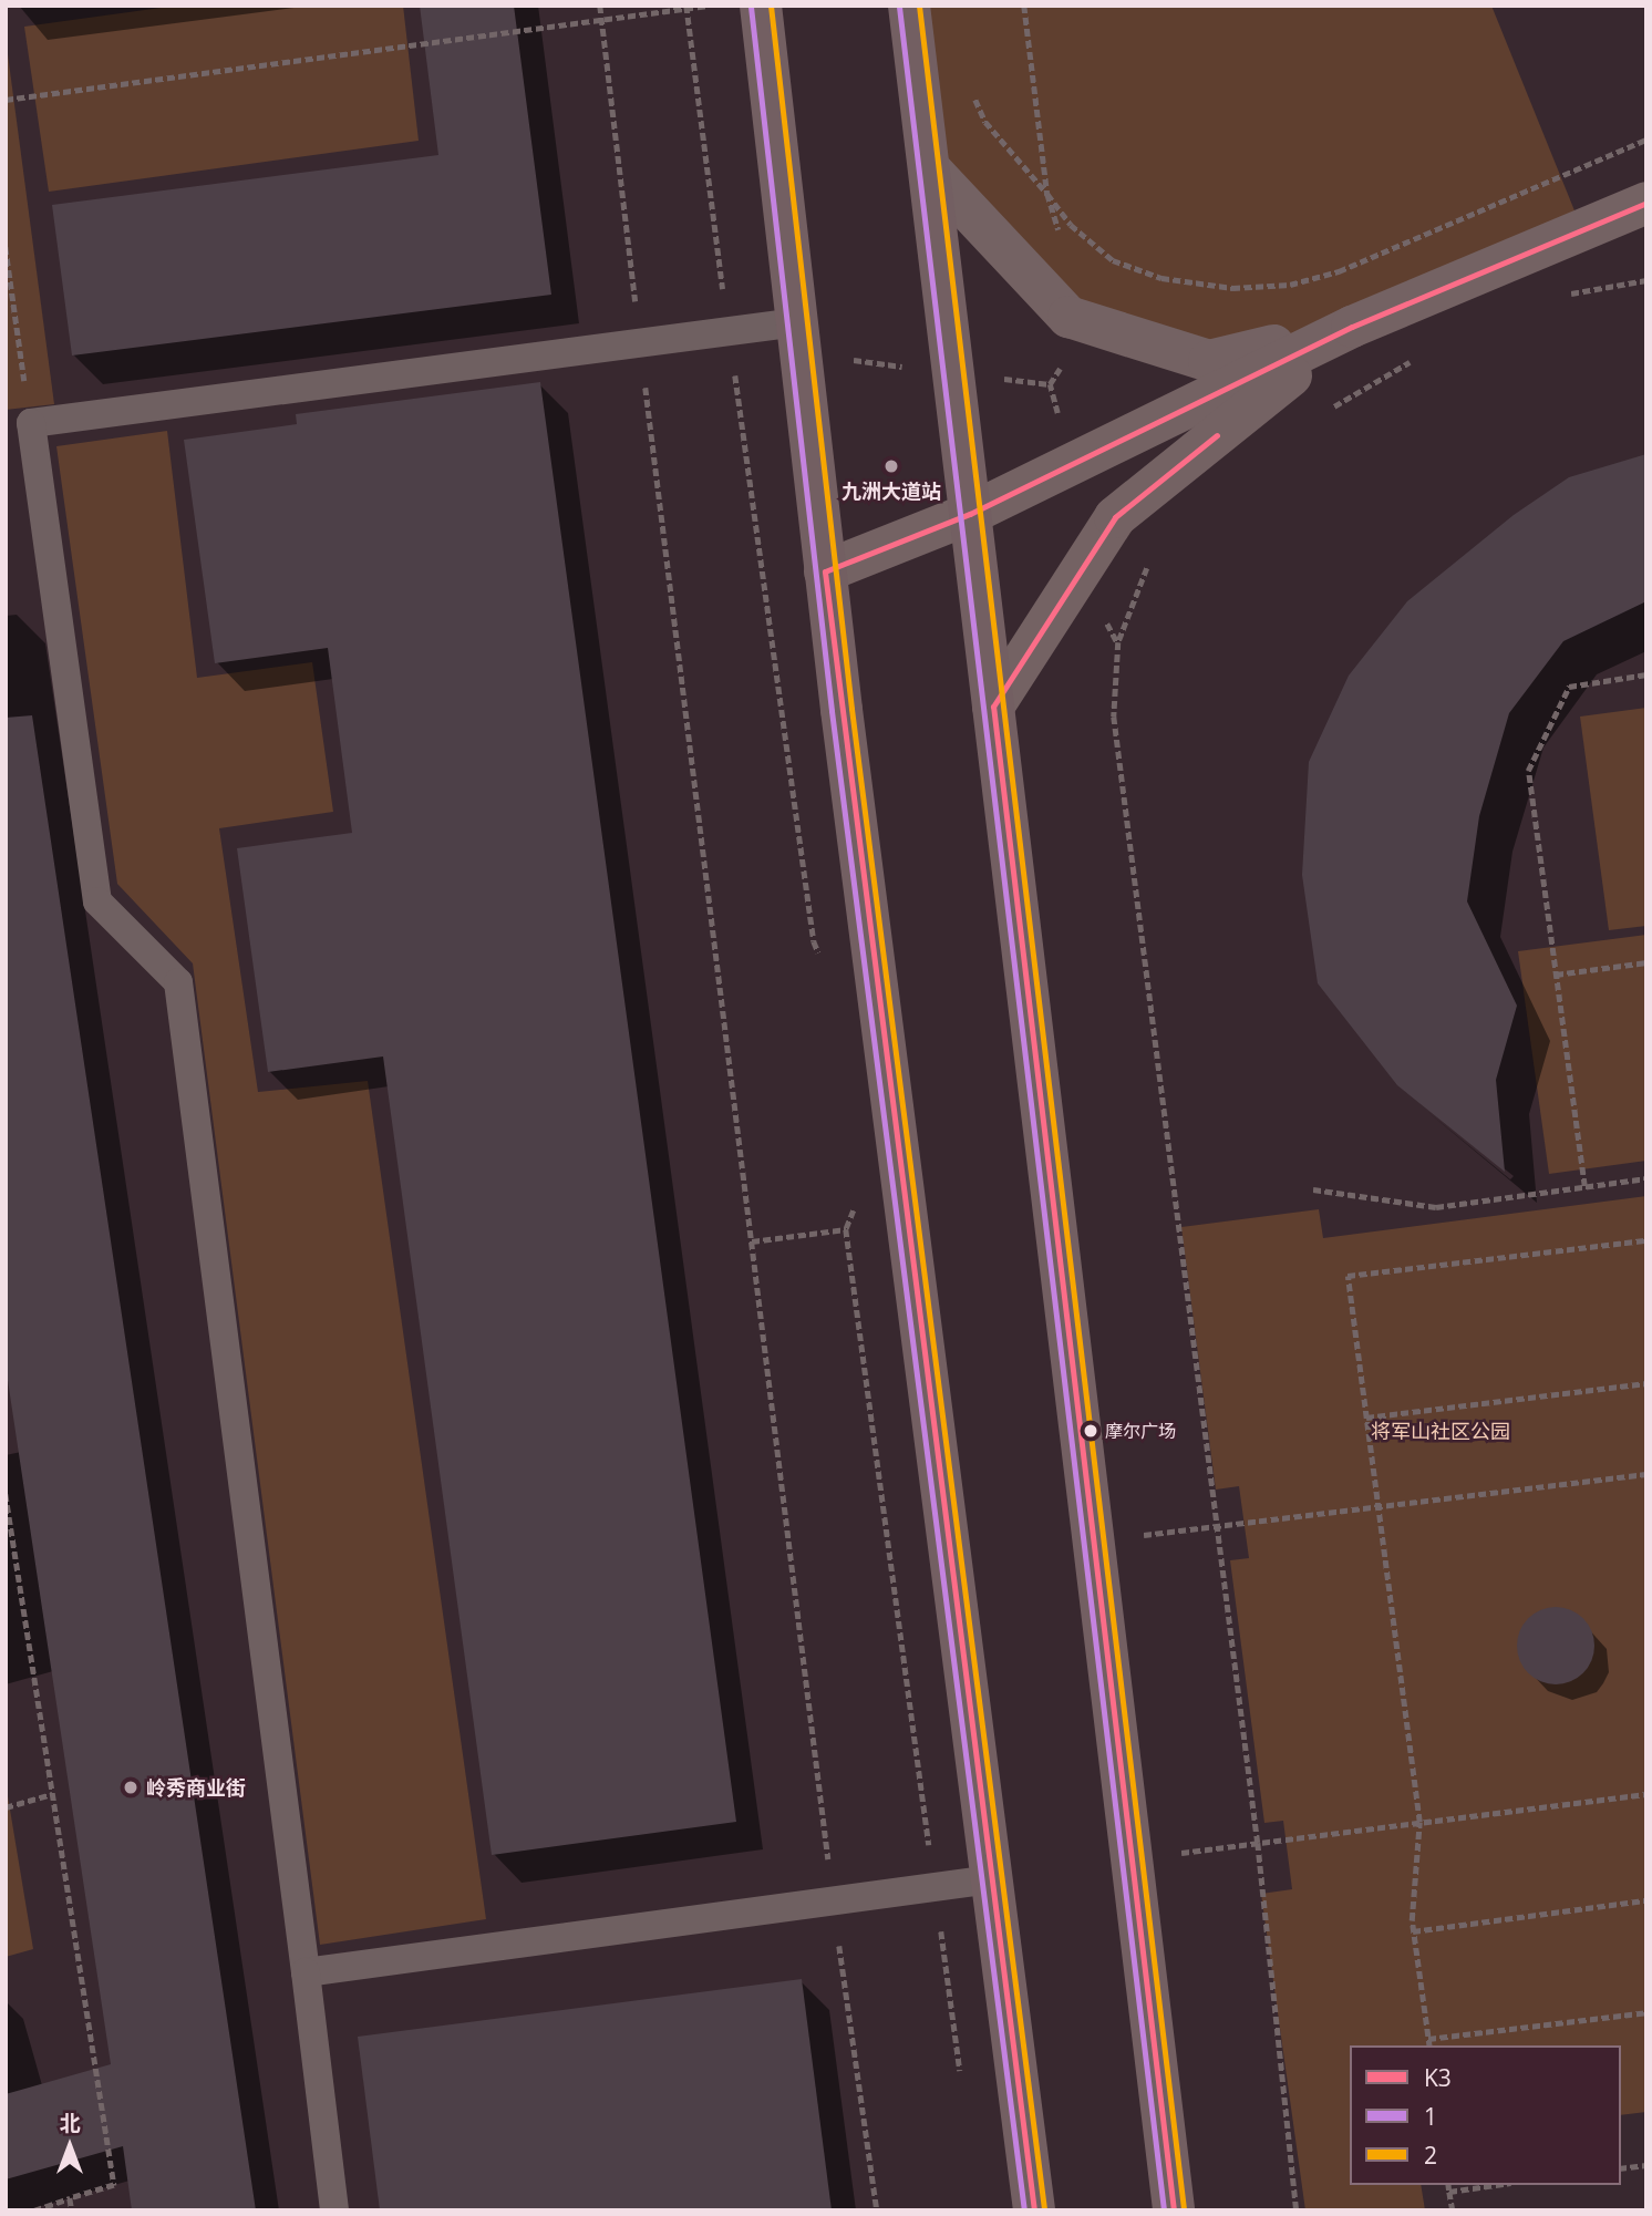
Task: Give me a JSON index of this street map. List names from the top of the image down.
{
  "parks": ["将军山社区公园"],
  "places": ["九洲大道站", "摩尔广场", "岭秀商业街"],
  "lines": ["transit line 2", "transit line 1", "transit line K3"],
  "legend": ["K3", "1", "2"],
  "north": "top"
}
